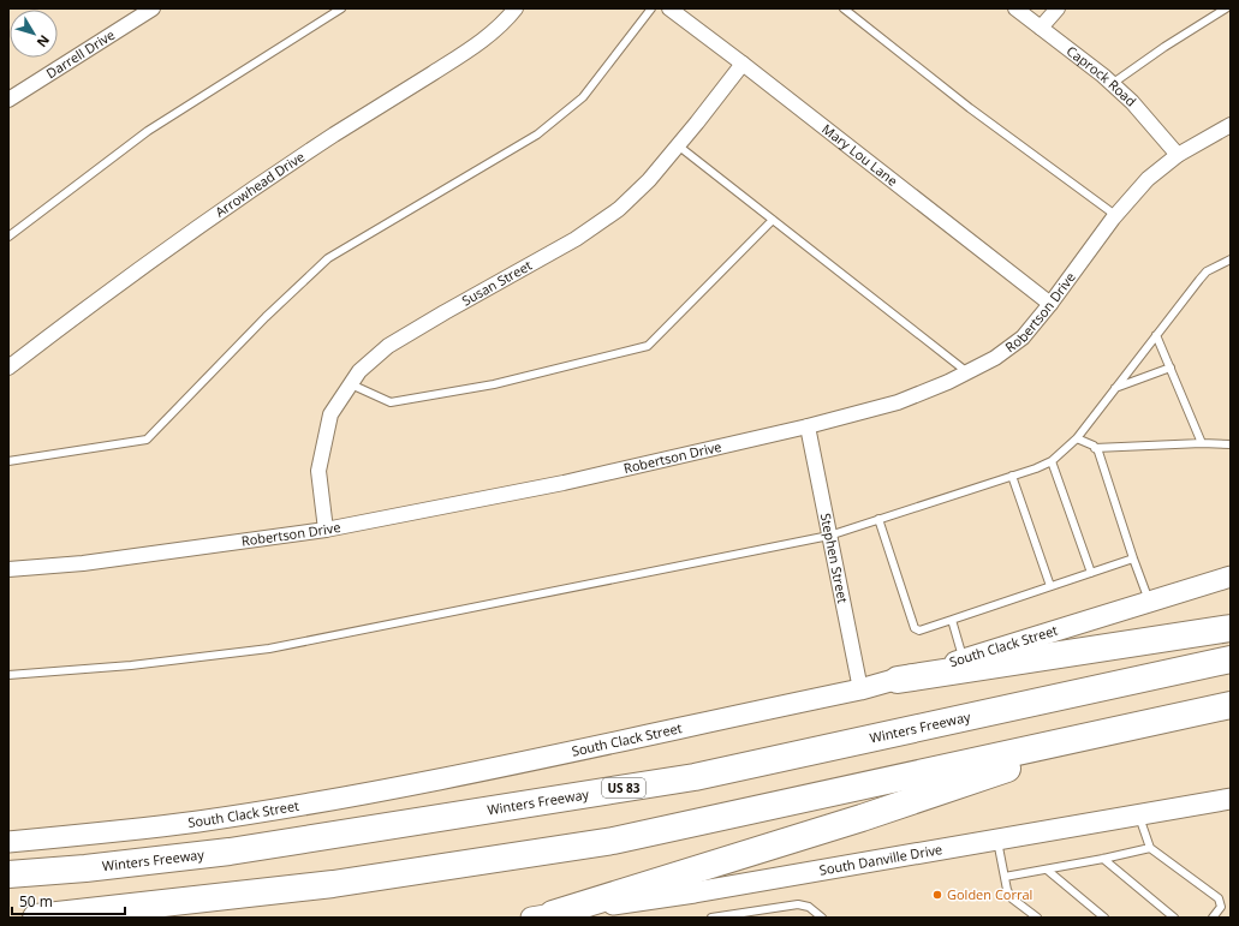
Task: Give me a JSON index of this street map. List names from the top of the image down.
{
  "streets": {
    "highway": ["Winters Freeway", "US 83"],
    "main road": ["South Clack Street", "South Danville Drive"],
    "street": [
      "Darrell Drive",
      "Caprock Road",
      "Mary Lou Lane",
      "Arrowhead Drive",
      "Susan Street",
      "Robertson Drive",
      "Stephen Street"
    ]
  },
  "crossings": [
    ["Caprock Road", "Robertson Drive"],
    ["Mary Lou Lane", "Susan Street"],
    ["Mary Lou Lane", "Robertson Drive"],
    ["Susan Street", "Robertson Drive"],
    ["Robertson Drive", "Stephen Street"],
    ["Stephen Street", "South Clack Street"]
  ],
  "places": ["Golden Corral"],
  "scale_bar": "50 m",
  "north": "bottom right"
}
